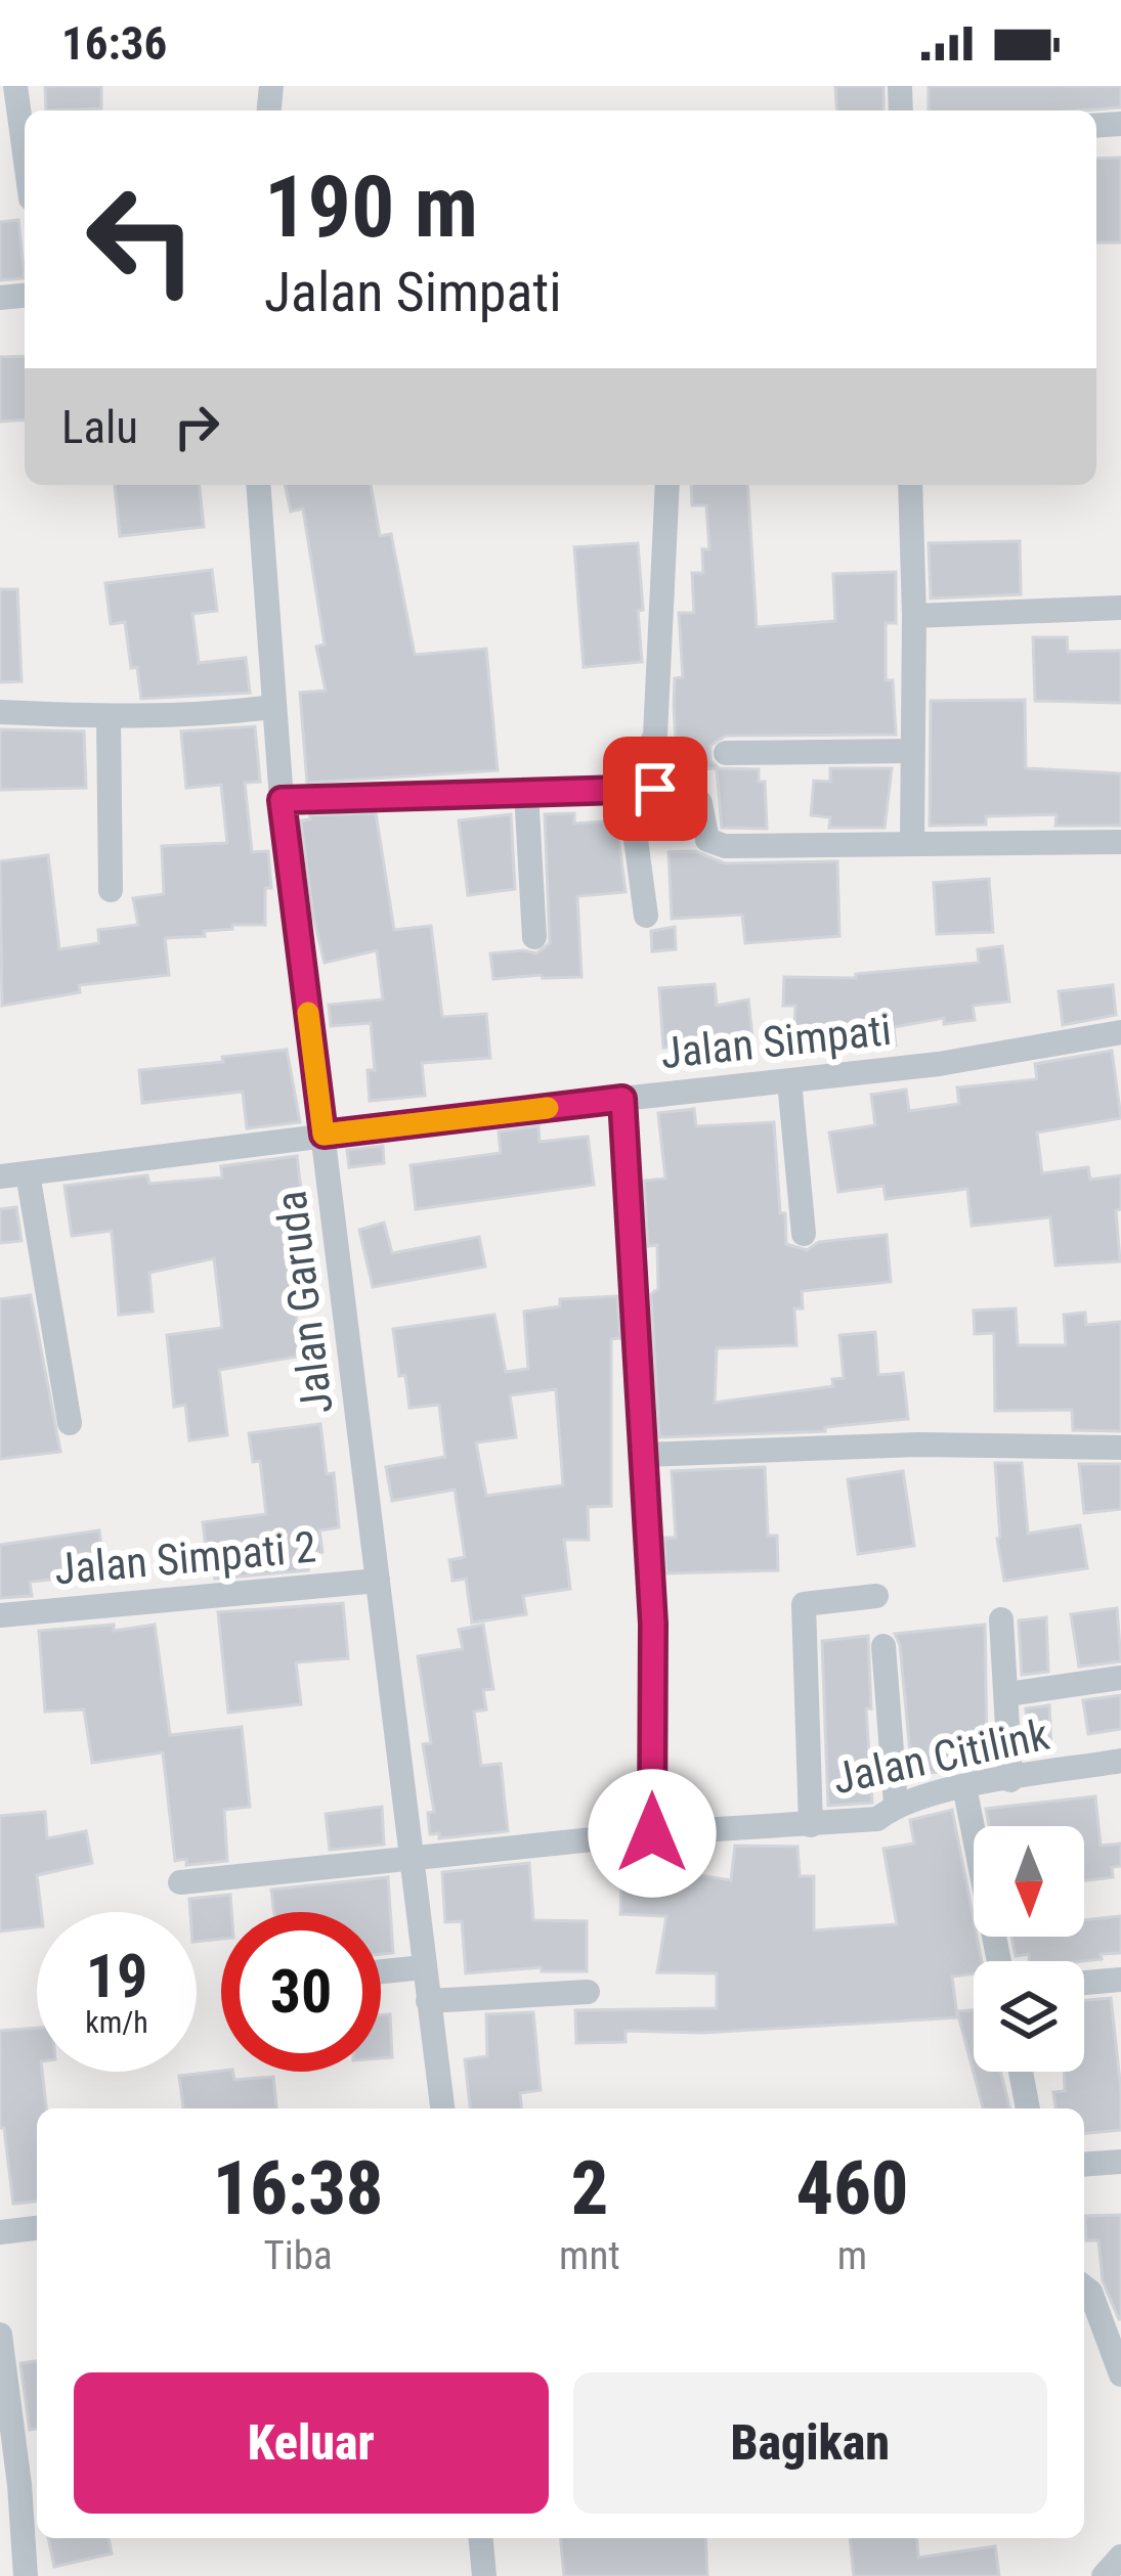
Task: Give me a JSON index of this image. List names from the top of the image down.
{
  "streets": {
    "street": [
      "Jalan Simpati",
      "Jalan Garuda",
      "Jalan Simpati 2",
      "Jalan Citilink"
    ]
  },
  "crossings": [
    ["Jalan Simpati", "Jalan Garuda"],
    ["Jalan Garuda", "Jalan Simpati 2"],
    ["Jalan Garuda", "Jalan Citilink"]
  ],
  "north": "bottom",
  "page": {
    "status": "16:36",
    "turn": ["190 m", "Jalan Simpati"],
    "then": "Lalu",
    "speed": "19 km/h",
    "limit": "30",
    "eta": [
      "16:38",
      "Tiba",
      "2",
      "mnt",
      "460",
      "m"
    ],
    "buttons": ["Keluar", "Bagikan"]
  }
}
